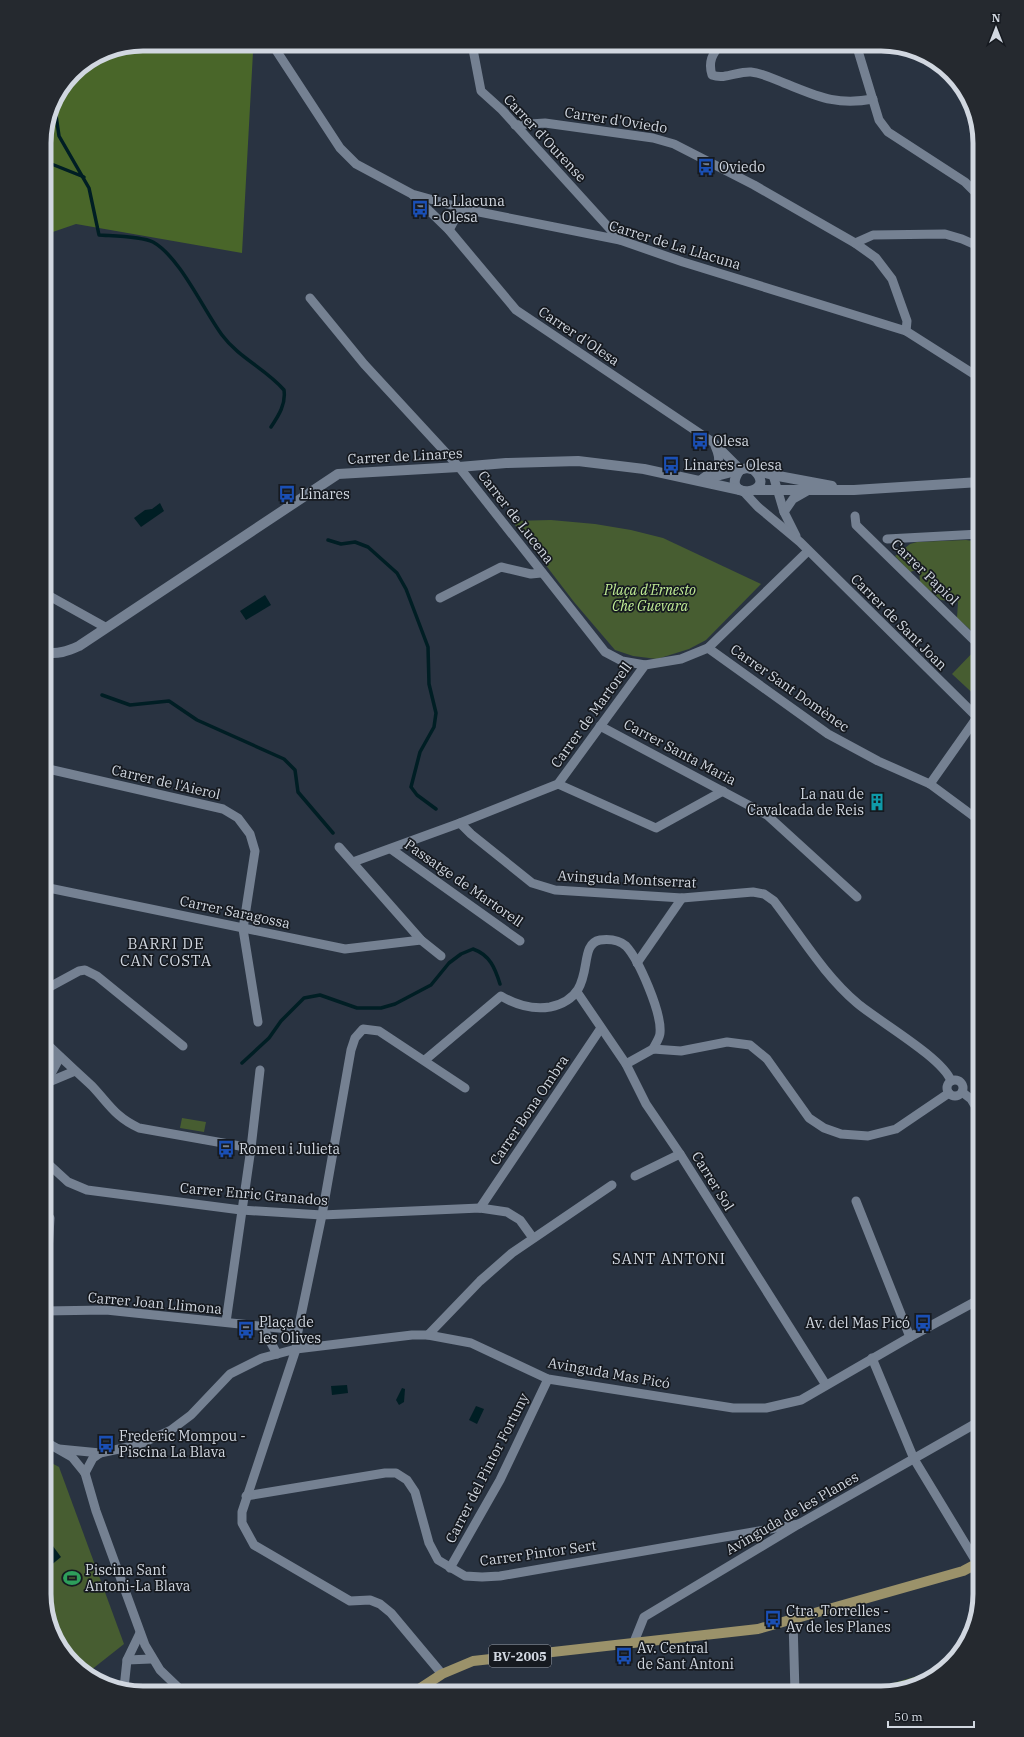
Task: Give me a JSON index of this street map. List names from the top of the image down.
{
  "streets": {
    "main road": ["BV-2005"],
    "street": [
      "Carrer d'Oviedo",
      "Carrer d'Ourense",
      "Carrer de La Llacuna",
      "Carrer d'Olesa",
      "Carrer de Linares",
      "Carrer de Lucena",
      "Carrer Papiol",
      "Carrer de Sant Joan",
      "Carrer Sant Domènec",
      "Carrer de Martorell",
      "Carrer Santa Maria",
      "Carrer de l'Aierol",
      "Avinguda Montserrat",
      "Passatge de Martorell",
      "Carrer Saragossa",
      "Carrer Bona Ombra",
      "Carrer Sol",
      "Carrer Enric Granados",
      "Carrer Joan Llimona",
      "Avinguda Mas Picó",
      "Carrer del Pintor Fortuny",
      "Avinguda de les Planes",
      "Carrer Pintor Sert"
    ]
  },
  "crossings": [
    ["Carrer d'Oviedo", "Carrer d'Ourense"],
    ["Carrer d'Oviedo", "Carrer de La Llacuna"],
    ["Carrer d'Ourense", "Carrer de La Llacuna"],
    ["Carrer de La Llacuna", "Carrer d'Olesa"],
    ["Carrer d'Olesa", "Carrer de Linares"],
    ["Carrer d'Olesa", "Carrer de Sant Joan"],
    ["Carrer de Linares", "Carrer de Lucena"],
    ["Carrer de Linares", "Carrer de Sant Joan"],
    ["Carrer de Lucena", "Carrer de Martorell"],
    ["Carrer de Sant Joan", "Carrer de Martorell"],
    ["Carrer Sant Domènec", "Carrer de Martorell"],
    ["Carrer de Martorell", "Carrer Santa Maria"],
    ["Carrer de Martorell", "Avinguda Montserrat"],
    ["Carrer de Martorell", "Passatge de Martorell"],
    ["Carrer de l'Aierol", "Carrer Saragossa"],
    ["Carrer Bona Ombra", "Carrer Sol"],
    ["Carrer Bona Ombra", "Carrer Enric Granados"],
    ["Carrer Sol", "Avinguda Mas Picó"],
    ["Avinguda Mas Picó", "Carrer del Pintor Fortuny"],
    ["Carrer del Pintor Fortuny", "Carrer Pintor Sert"],
    ["Avinguda de les Planes", "Carrer Pintor Sert"],
    ["Avinguda de les Planes", "BV-2005"]
  ],
  "districts": ["BARRI DE CAN COSTA", "SANT ANTONI"],
  "parks": ["Plaça d'Ernesto Che Guevara"],
  "places": {
    "bus stop": [
      "Oviedo",
      "La Llacuna - Olesa",
      "Olesa",
      "Linares - Olesa",
      "Linares",
      "Romeu i Julieta",
      "Av. del Mas Picó",
      "Plaça de les Olives",
      "Frederic Mompou - Piscina La Blava",
      "Ctra. Torrelles - Av de les Planes",
      "Av. Central de Sant Antoni"
    ],
    "building": ["La nau de Cavalcada de Reis"],
    "sports": ["Piscina Sant Antoni-La Blava"]
  },
  "scale_bar": "50 m",
  "north": "top"
}
